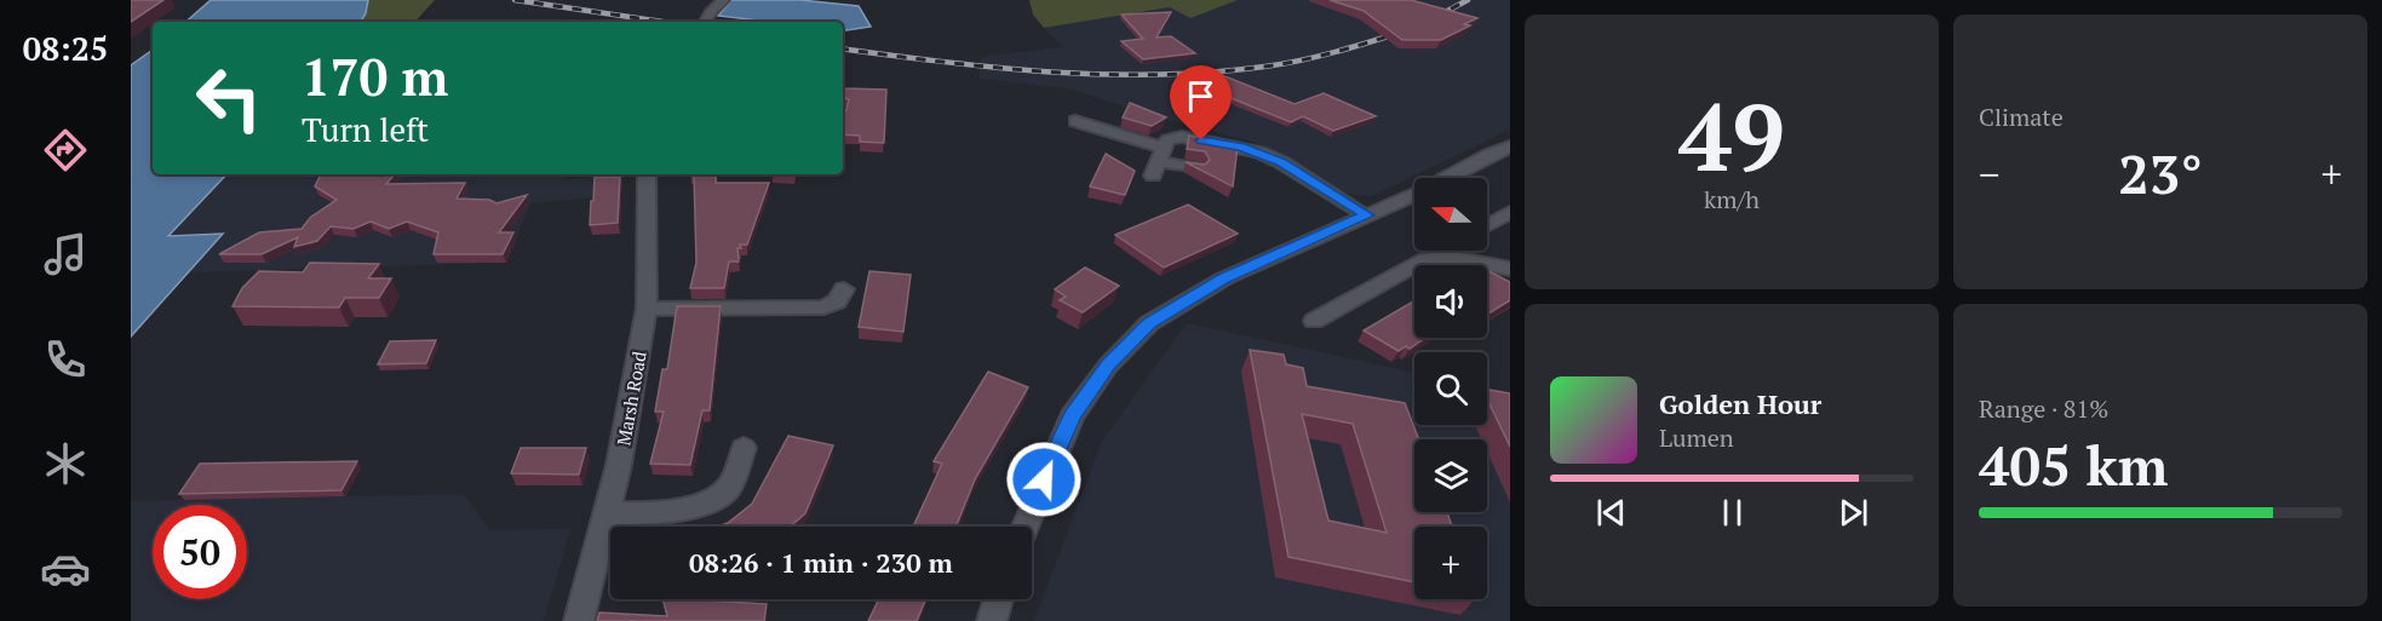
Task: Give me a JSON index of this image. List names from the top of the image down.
{
  "streets": {
    "main road": ["Marsh Road"]
  },
  "north": "left",
  "page": {
    "tabs": "08:25",
    "tile": [
      ["49", "km/h"],
      "Climate",
      ["Range · 81%", "405 km"]
    ],
    "turn": ["170 m", "Turn left"],
    "heat": ["−", "23°", "+"],
    "map_buttons": "+",
    "song": ["Golden Hour", "Lumen"],
    "limit": "50",
    "trip": "08:26 · 1 min · 230 m"
  }
}
